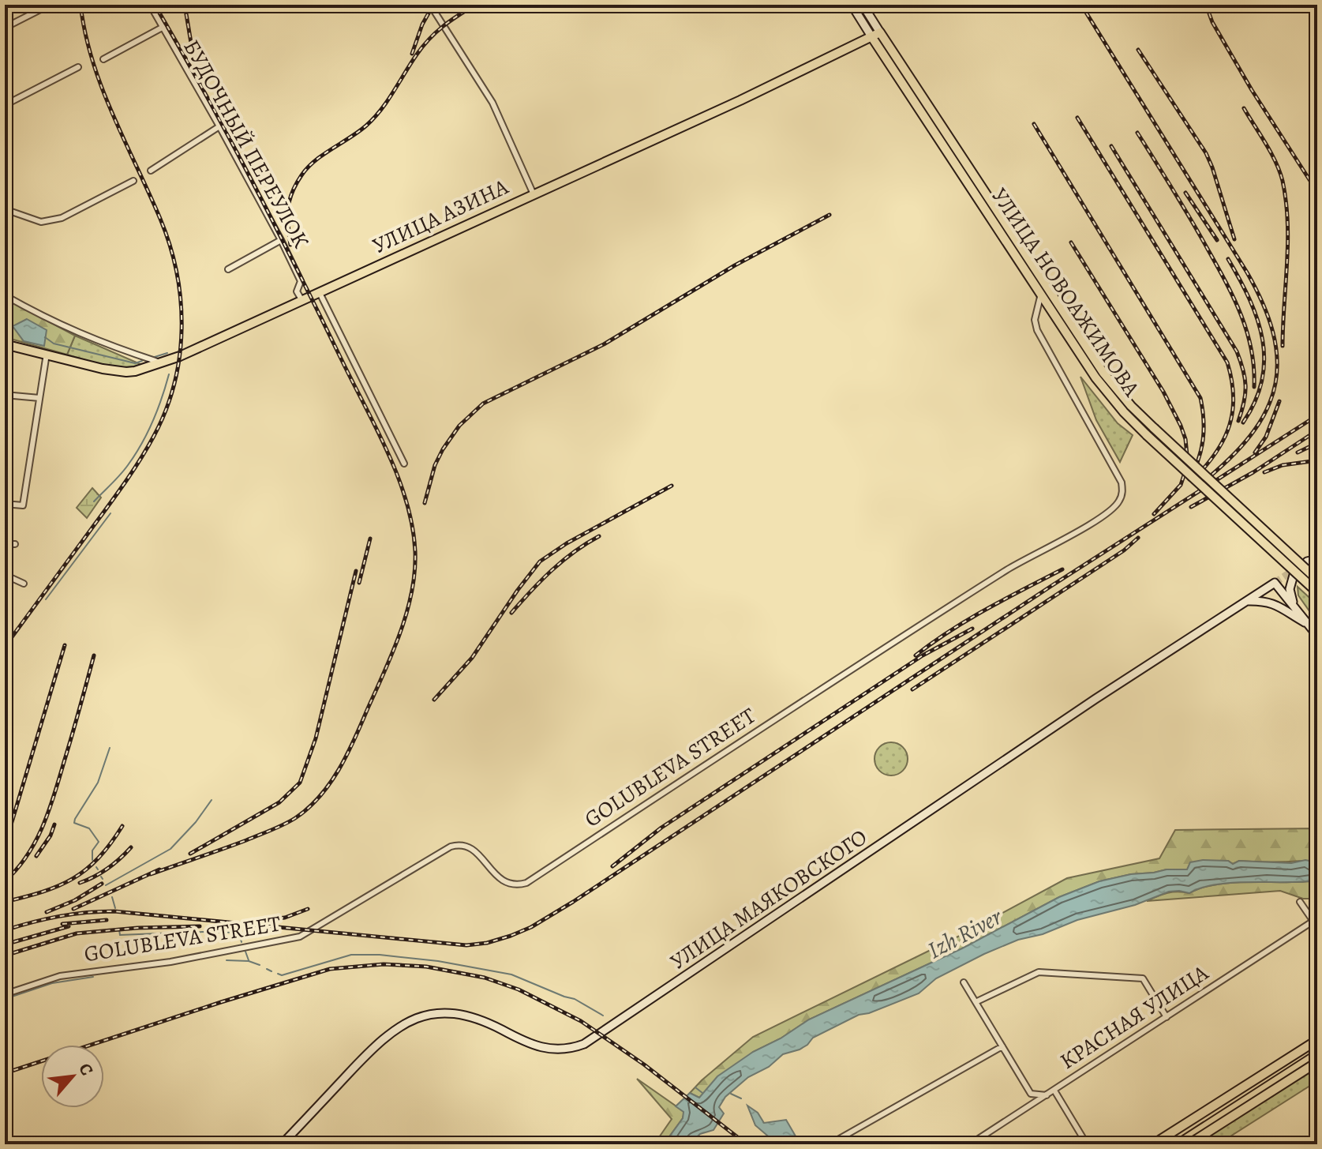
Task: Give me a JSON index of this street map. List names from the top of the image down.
{
  "streets": {
    "main road": ["УЛИЦА АЗИНА", "УЛИЦА НОВОАЖИМОВА", "УЛИЦА МАЯКОВСКОГО"],
    "street": ["БУДОЧНЫЙ ПЕРЕУЛОК", "GOLUBLEVA STREET", "КРАСНАЯ УЛИЦА"]
  },
  "crossings": [
    ["БУДОЧНЫЙ ПЕРЕУЛОК", "УЛИЦА АЗИНА"],
    ["УЛИЦА АЗИНА", "УЛИЦА НОВОАЖИМОВА"],
    ["УЛИЦА НОВОАЖИМОВА", "GOLUBLEVA STREET"]
  ],
  "water": ["Izh River"],
  "north": "top right"
}
